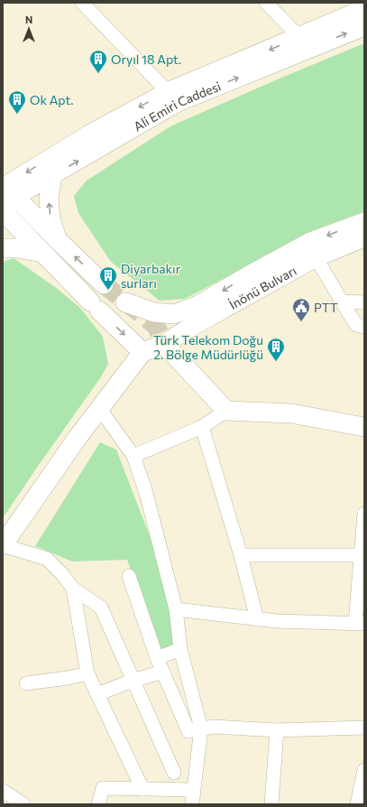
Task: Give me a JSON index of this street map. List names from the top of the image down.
{
  "streets": {
    "main road": ["Ali Emiri Caddesi", "İnönü Bulvarı"]
  },
  "places": {
    "building": [
      "Oryıl 18 Apt.",
      "Ok Apt.",
      "Diyarbakır surları",
      "Türk Telekom Doğu 2. Bölge Müdürlüğü"
    ],
    "public building": ["PTT"]
  },
  "north": "top"
}
